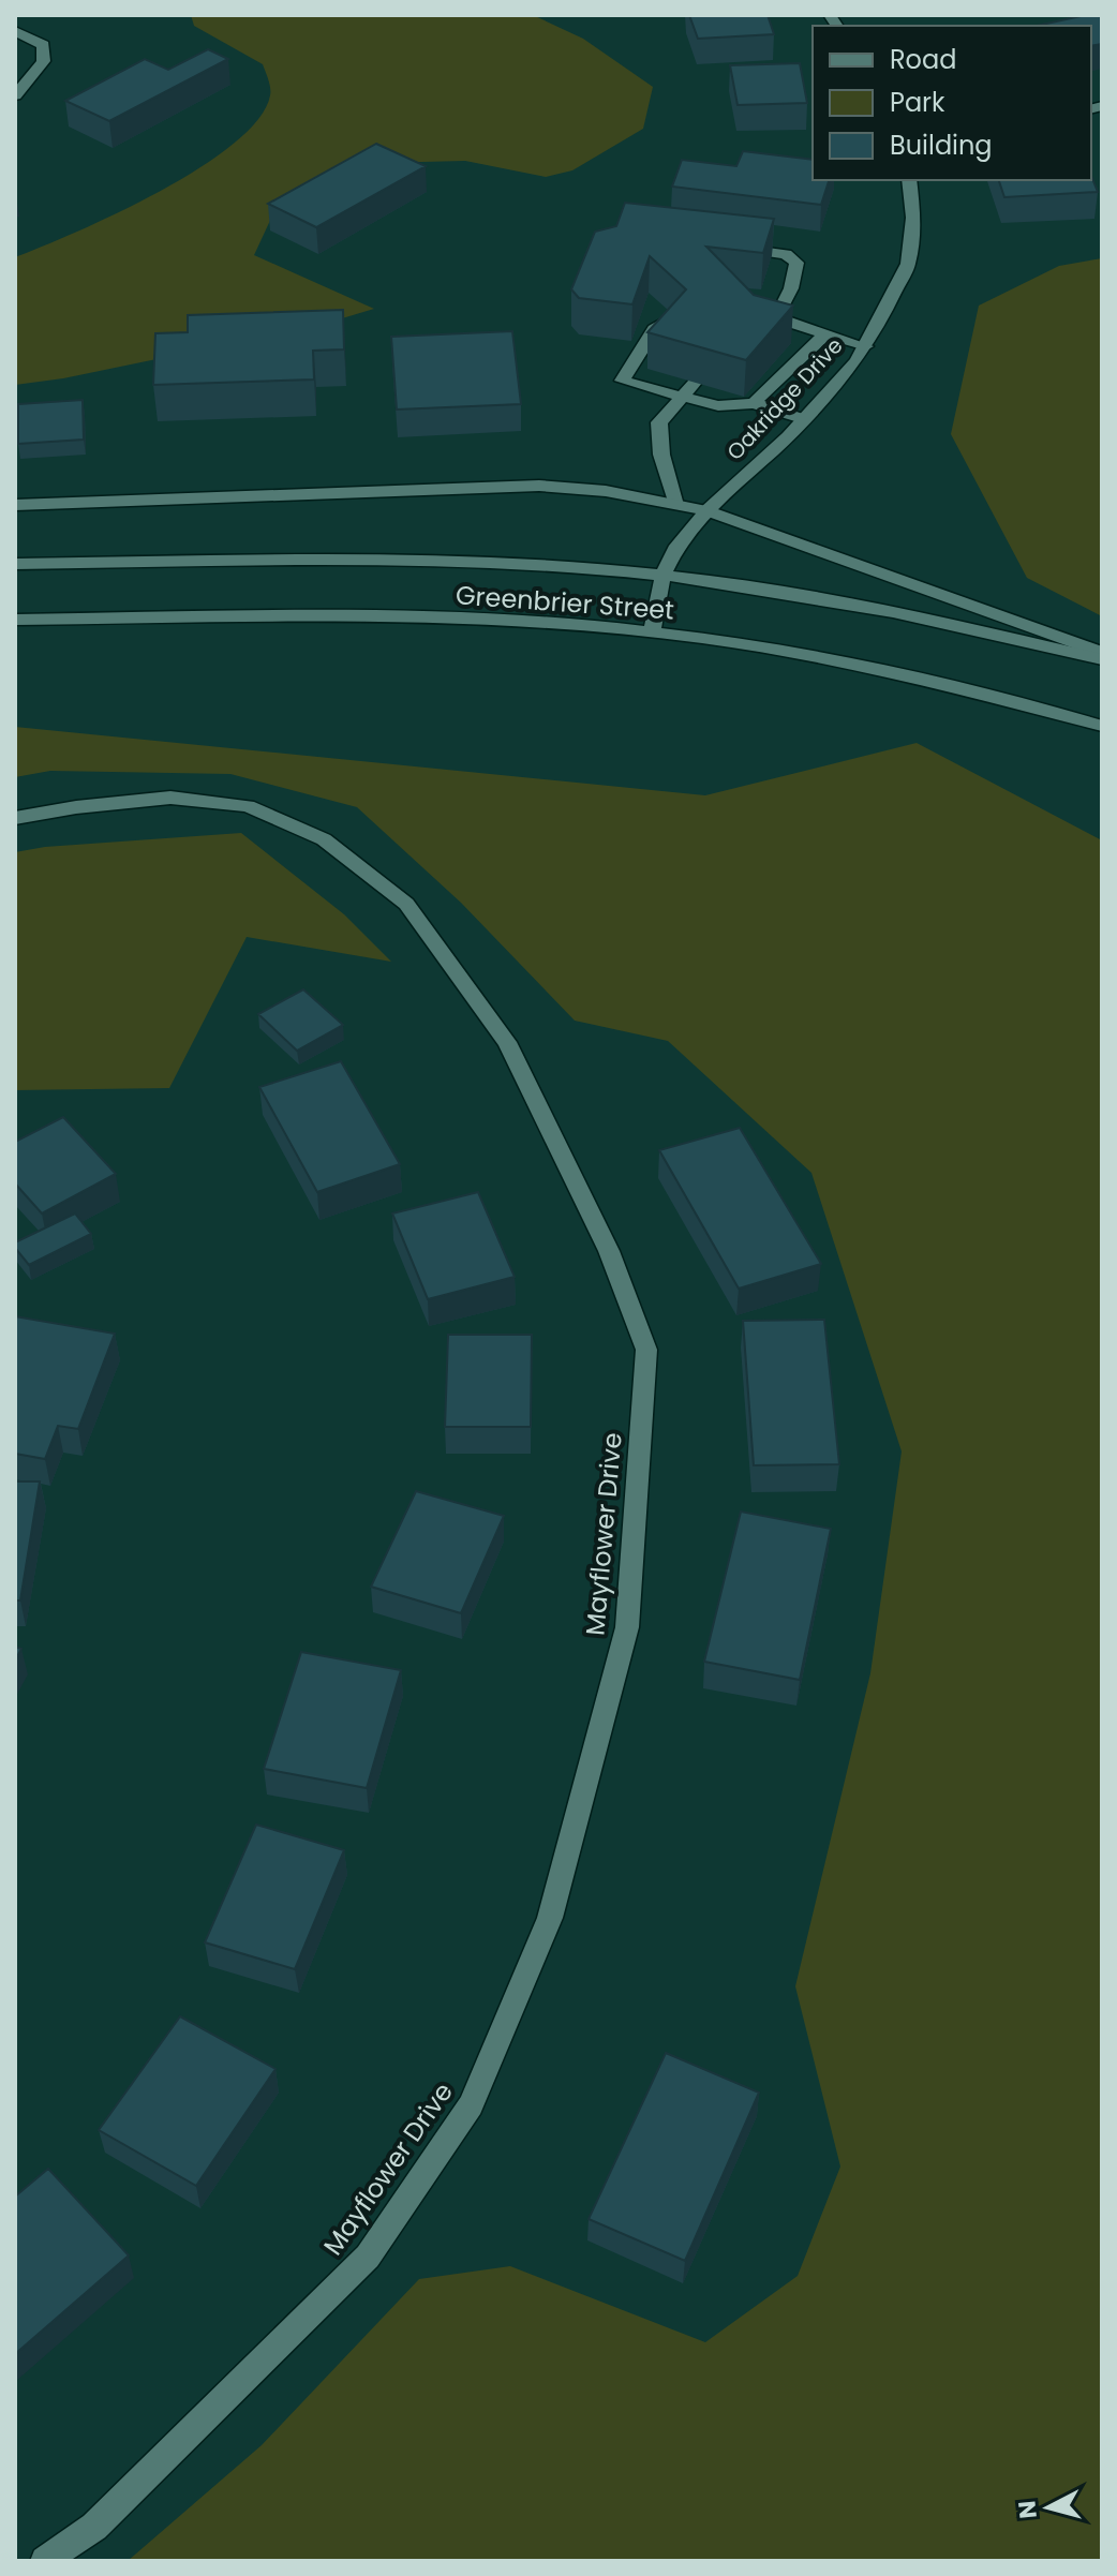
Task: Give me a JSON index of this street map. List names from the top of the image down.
{
  "streets": {
    "street": ["Oakridge Drive", "Greenbrier Street", "Mayflower Drive"]
  },
  "crossings": [
    ["Oakridge Drive", "Greenbrier Street"]
  ],
  "legend": ["Road", "Park", "Building"],
  "north": "left"
}
